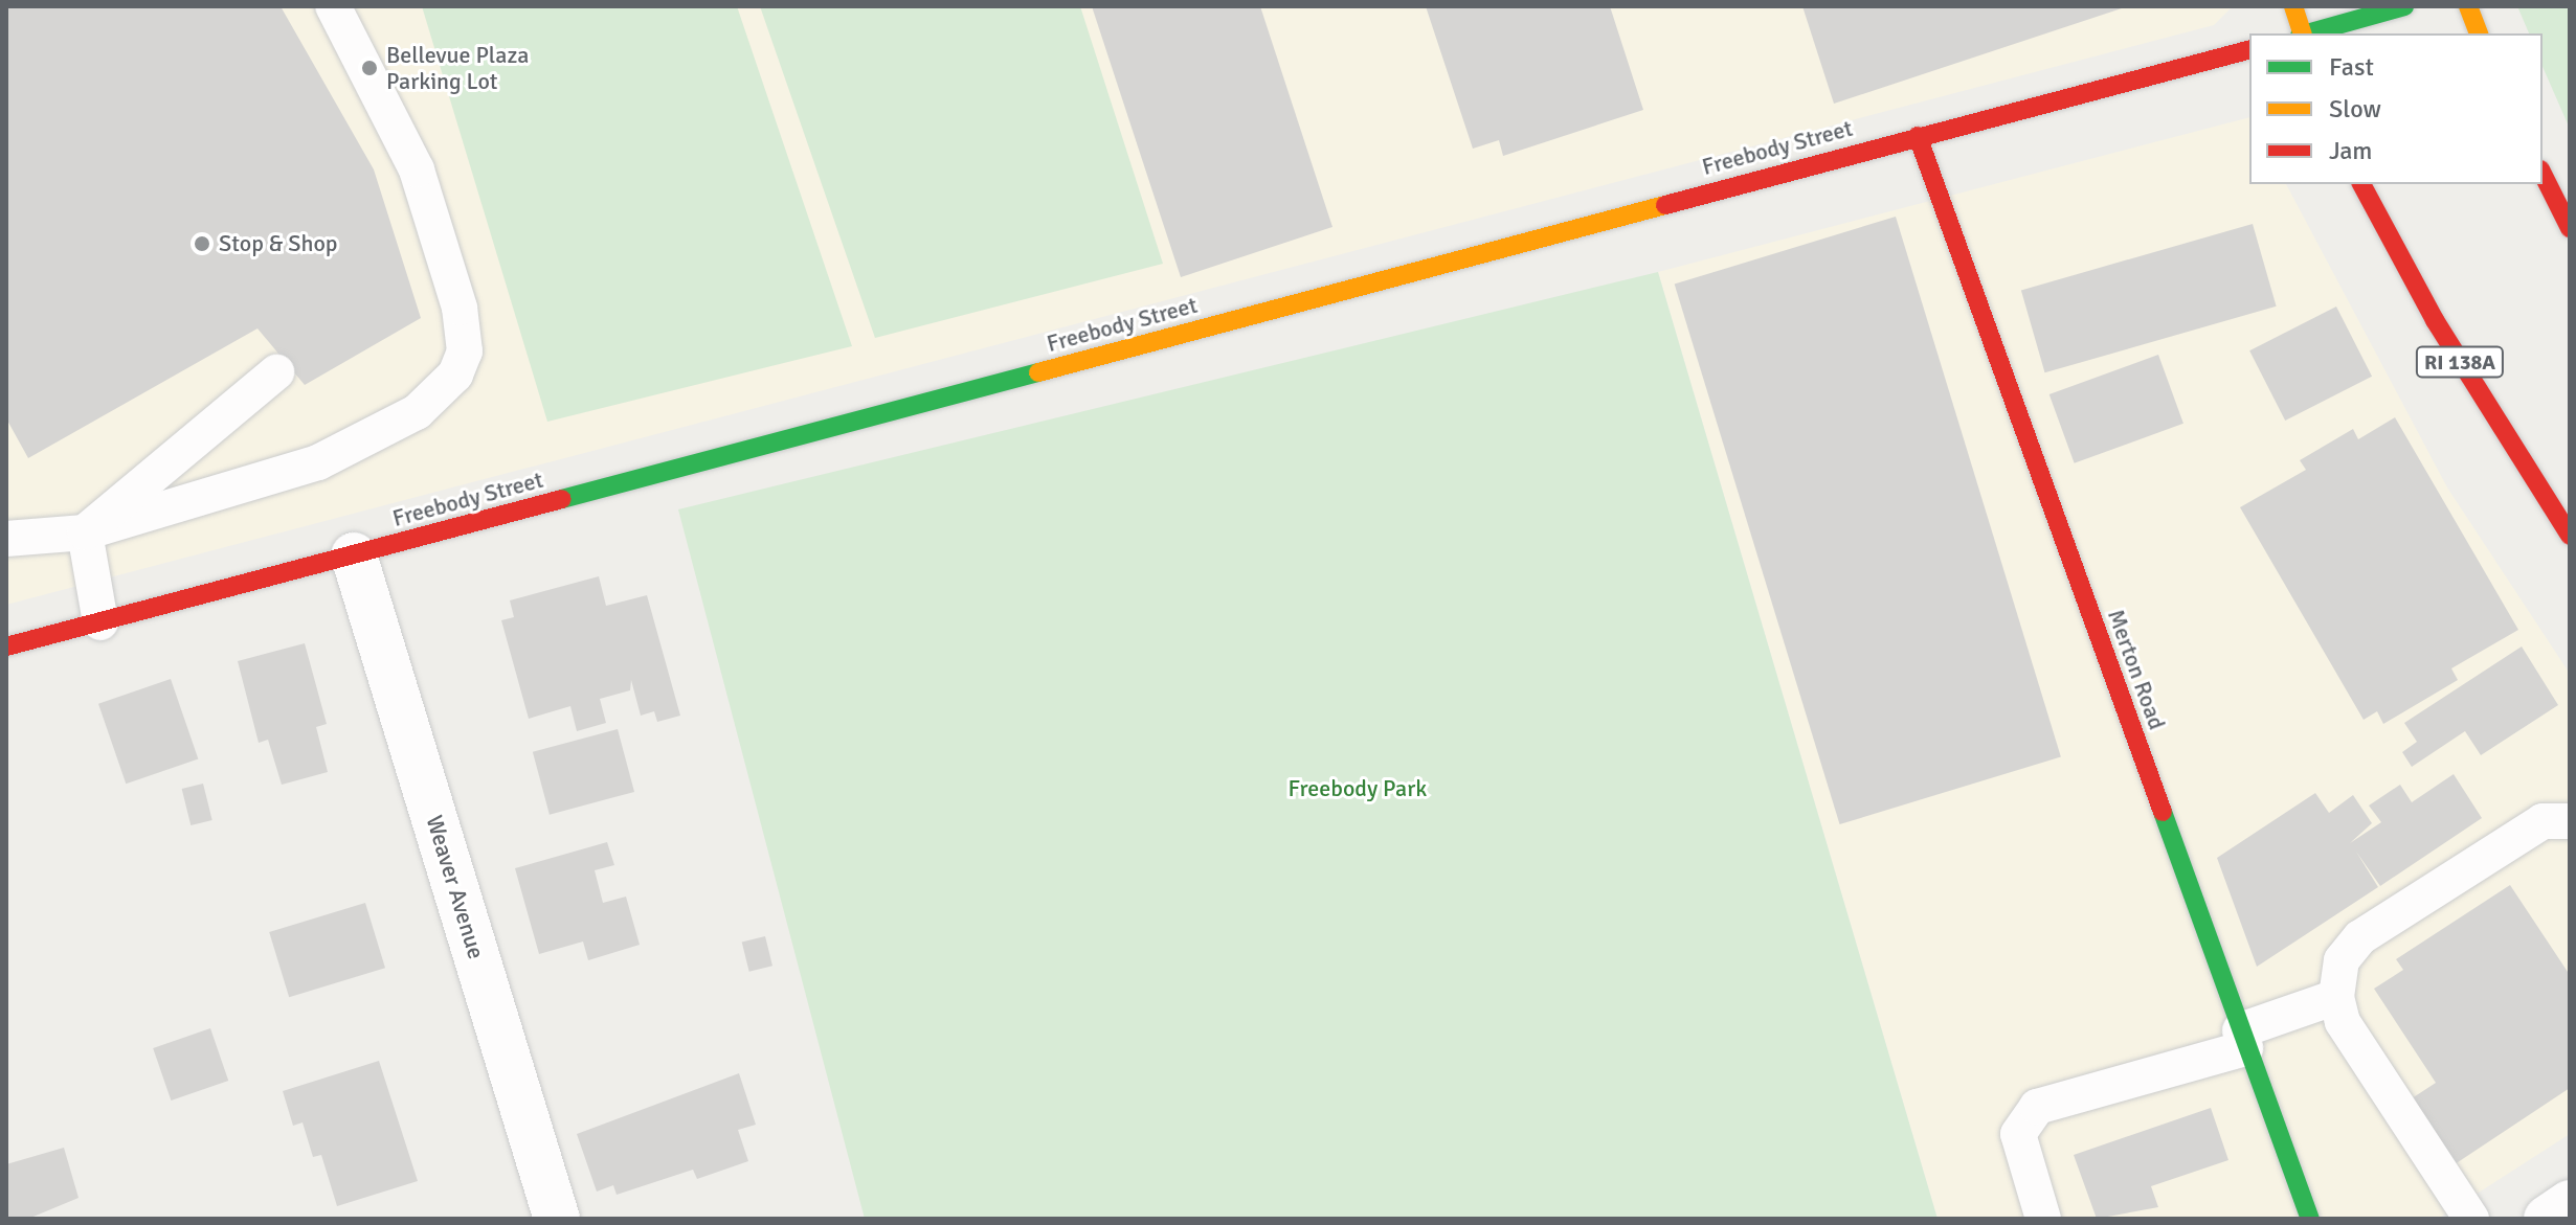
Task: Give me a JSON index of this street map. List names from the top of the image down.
{
  "streets": {
    "street": [
      "Freebody Street",
      "RI 138A",
      "Merton Road",
      "Weaver Avenue"
    ]
  },
  "crossings": [
    ["Freebody Street", "Merton Road"],
    ["Freebody Street", "Weaver Avenue"]
  ],
  "parks": ["Freebody Park"],
  "places": ["Bellevue Plaza Parking Lot", "Stop & Shop"],
  "legend": ["Fast", "Slow", "Jam"]
}
